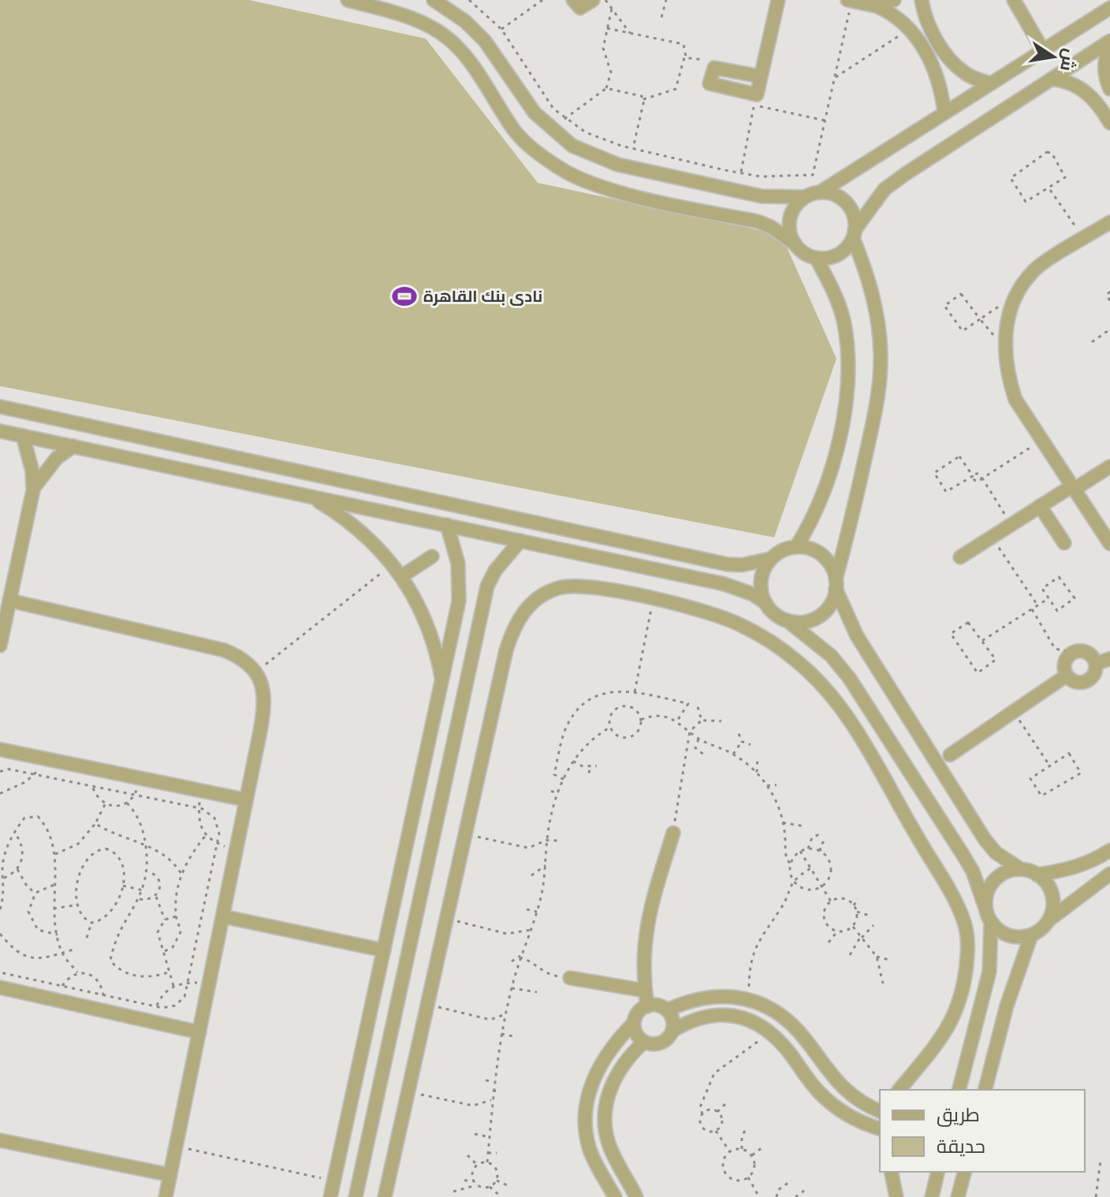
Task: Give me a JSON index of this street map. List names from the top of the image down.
{
  "places": {
    "sports": ["نادى بنك القاهرة"]
  },
  "legend": ["طريق", "حديقة"],
  "north": "right"
}
